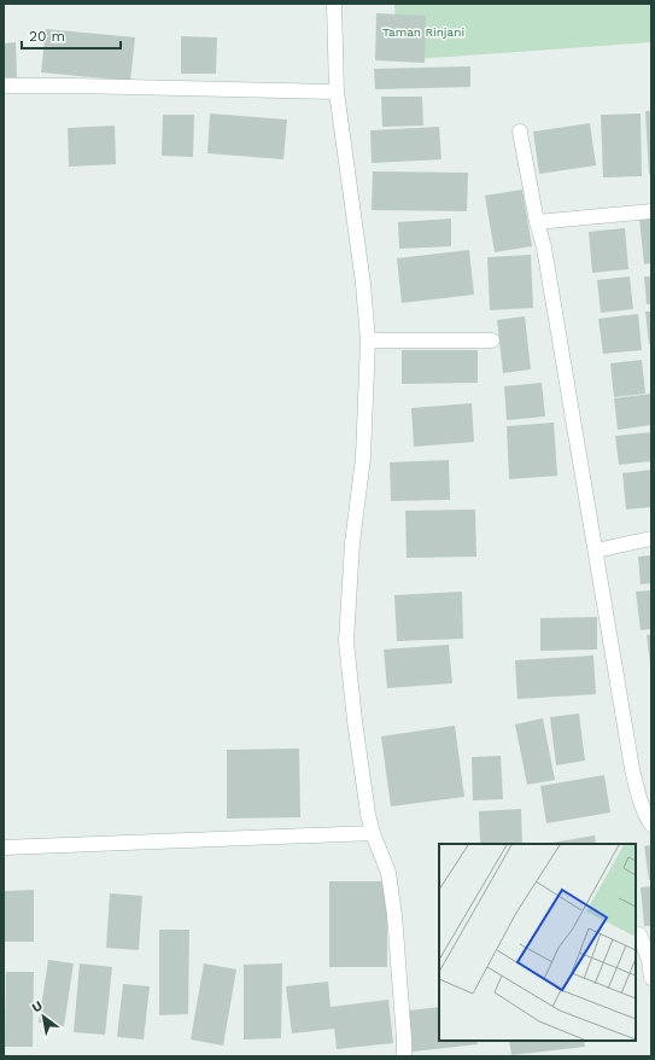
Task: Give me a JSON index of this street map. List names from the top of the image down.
{
  "parks": ["Taman Rinjani"],
  "scale_bar": "20 m",
  "north": "top left"
}
